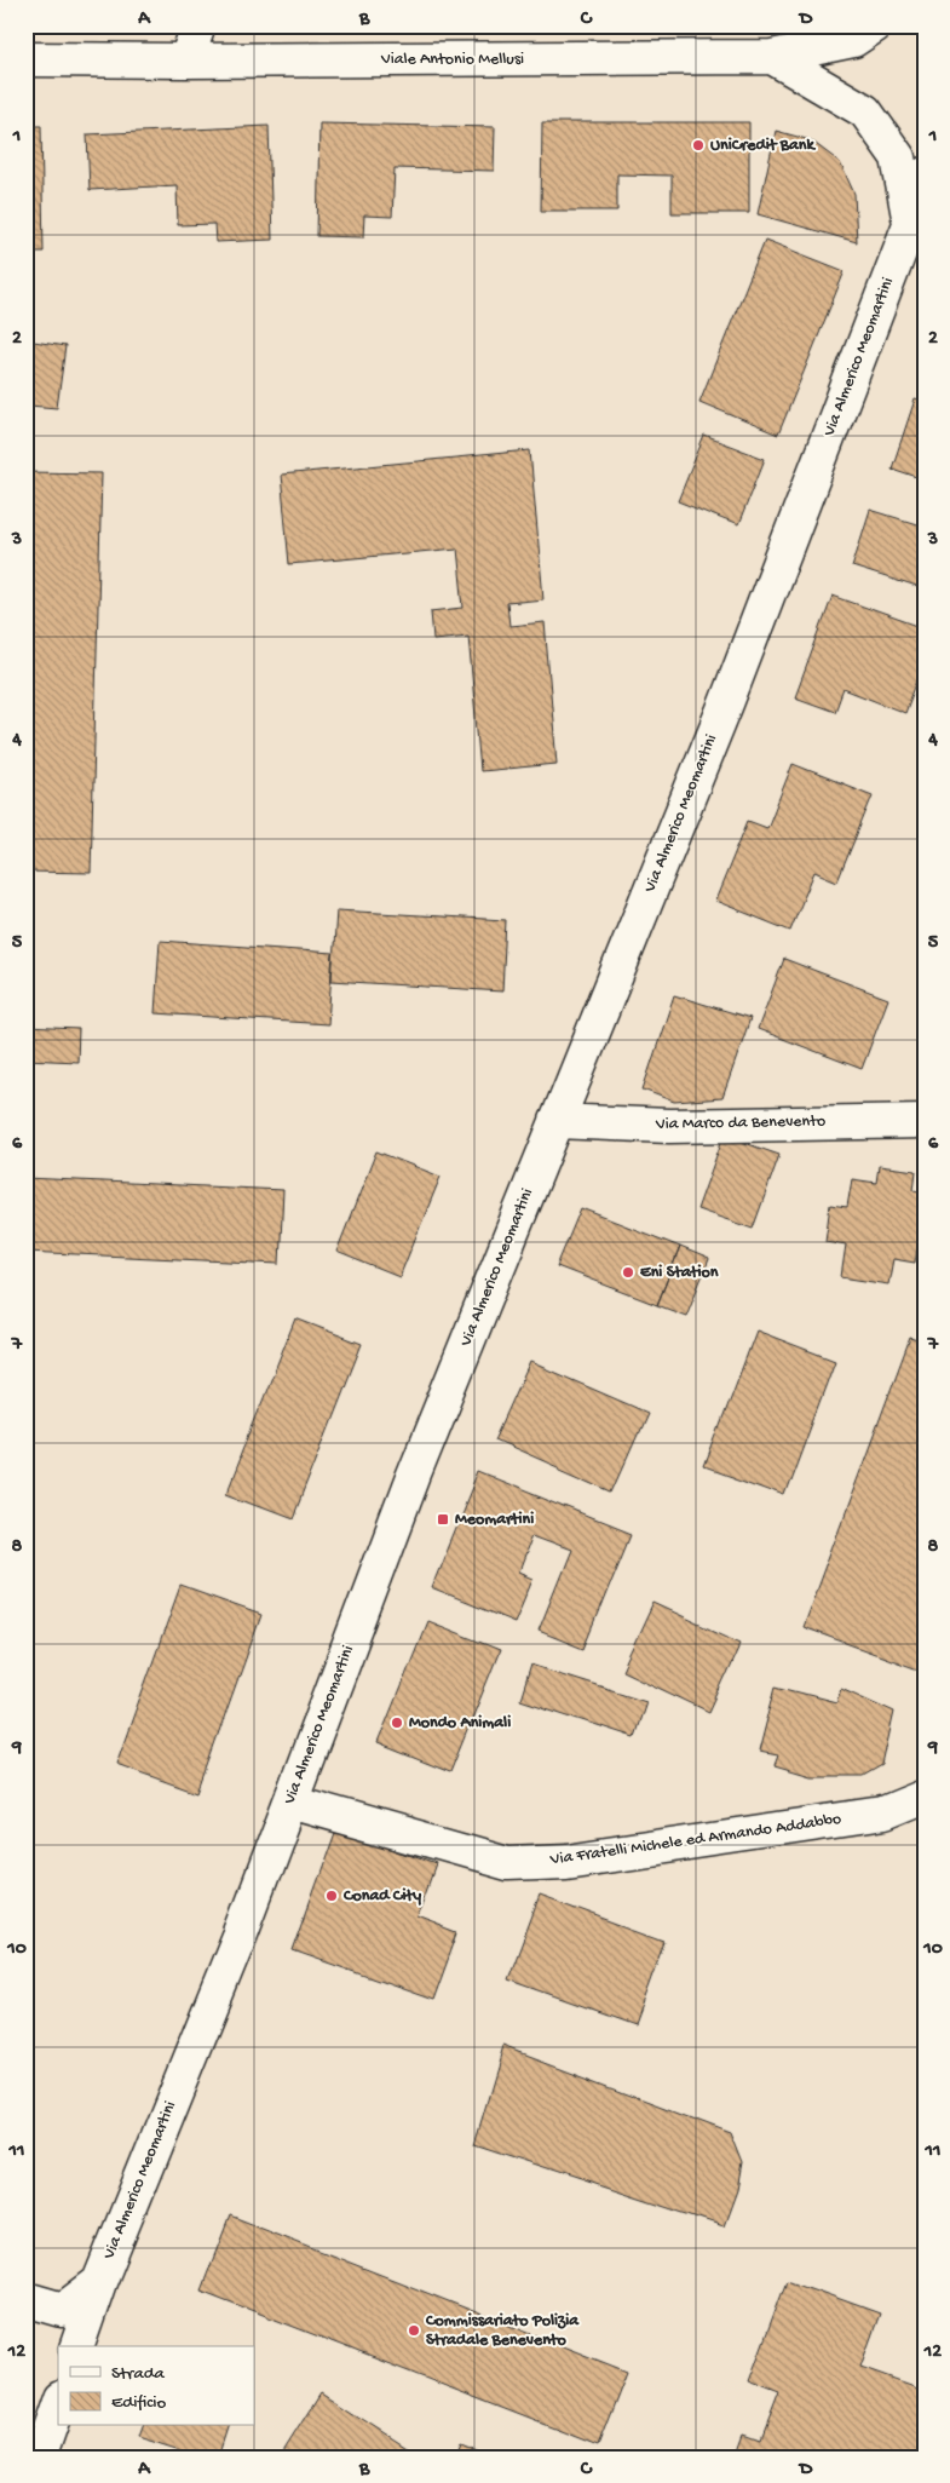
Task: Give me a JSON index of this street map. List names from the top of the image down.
{
  "streets": {
    "street": [
      "Viale Antonio Mellusi",
      "Via Almerico Meomartini",
      "Via Marco da Benevento",
      "Via Fratelli Michele ed Armando Addabbo"
    ]
  },
  "crossings": [
    ["Via Almerico Meomartini", "Via Marco da Benevento"],
    ["Via Almerico Meomartini", "Via Fratelli Michele ed Armando Addabbo"]
  ],
  "places": {
    "other": [
      "UniCredit Bank",
      "Eni Station",
      "Mondo Animali",
      "Conad City",
      "Commissariato Polizia Stradale Benevento"
    ],
    "transit": ["Meomartini"]
  },
  "legend": ["Strada", "Edificio"],
  "grid": {
    "columns": [
      "A",
      "B",
      "C",
      "D"
    ],
    "rows": [
      "1",
      "2",
      "3",
      "4",
      "5",
      "6",
      "7",
      "8",
      "9",
      "10",
      "11",
      "12"
    ]
  }
}
